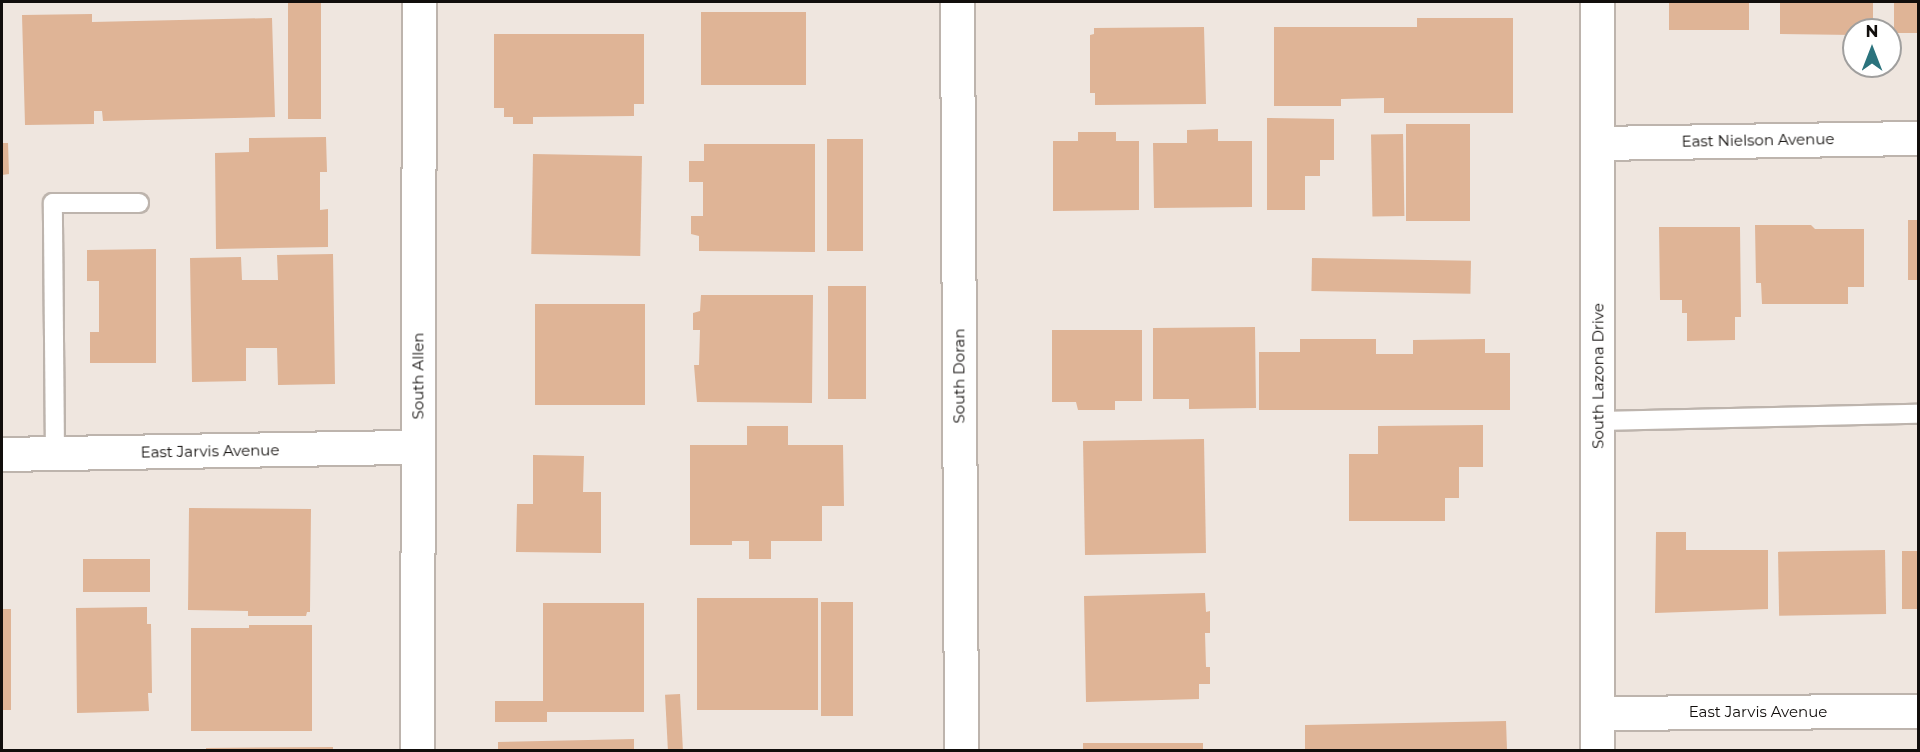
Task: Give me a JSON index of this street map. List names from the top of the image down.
{
  "streets": {
    "street": [
      "East Nielson Avenue",
      "South Allen",
      "South Doran",
      "South Lazona Drive",
      "East Jarvis Avenue"
    ]
  },
  "crossings": [
    ["East Nielson Avenue", "South Lazona Drive"],
    ["South Allen", "East Jarvis Avenue"],
    ["South Lazona Drive", "East Jarvis Avenue"]
  ],
  "north": "top"
}
